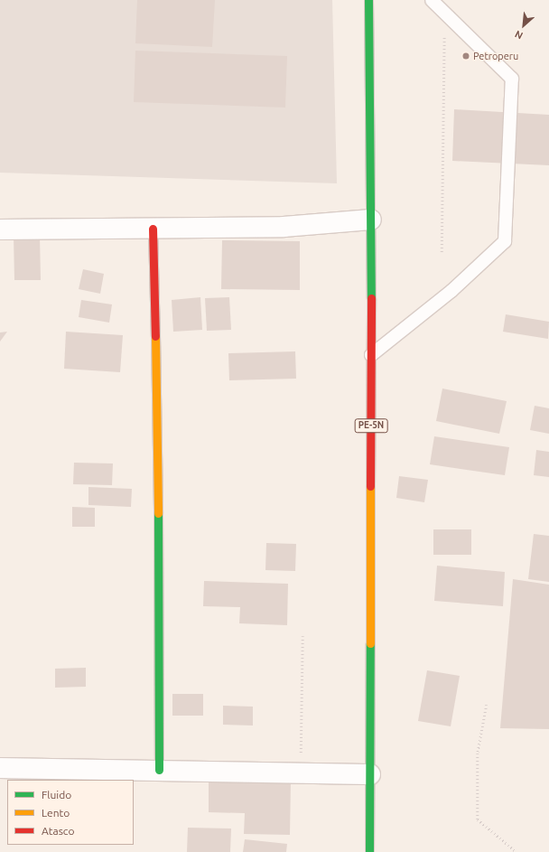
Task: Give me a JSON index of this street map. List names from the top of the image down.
{
  "streets": {
    "main road": ["PE-5N"]
  },
  "places": ["Petroperu"],
  "legend": ["Fluido", "Lento", "Atasco"],
  "north": "bottom left"
}
